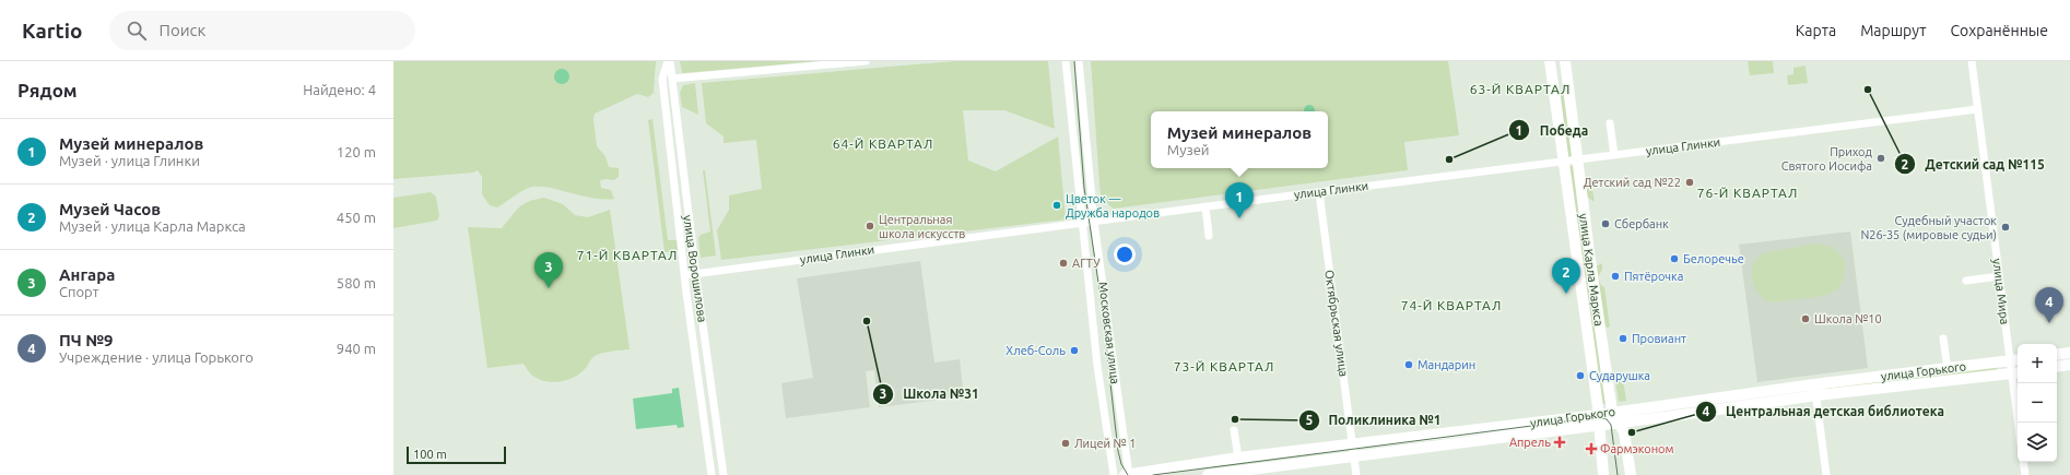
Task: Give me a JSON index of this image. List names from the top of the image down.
{
  "streets": {
    "street": [
      "улица Глинки",
      "улица Ворошилова",
      "улица Карла Маркса",
      "улица Мира",
      "Октябрьская улица",
      "Московская улица",
      "улица Горького"
    ]
  },
  "crossings": [
    ["улица Глинки", "улица Ворошилова"],
    ["улица Глинки", "улица Карла Маркса"],
    ["улица Глинки", "улица Мира"],
    ["улица Глинки", "Октябрьская улица"],
    ["улица Глинки", "Московская улица"],
    ["улица Карла Маркса", "улица Горького"],
    ["улица Мира", "улица Горького"],
    ["Октябрьская улица", "улица Горького"],
    ["Московская улица", "улица Горького"]
  ],
  "districts": [
    "63-Й КВАРТАЛ",
    "64-Й КВАРТАЛ",
    "76-Й КВАРТАЛ",
    "71-Й КВАРТАЛ",
    "74-Й КВАРТАЛ",
    "73-Й КВАРТАЛ"
  ],
  "places": {
    "other": [
      "Детский сад №115",
      "Приход Святого Иосифа",
      "Победа",
      "Детский сад №22",
      "Цветок — Дружба народов",
      "Сбербанк",
      "Центральная школа искусств",
      "Судебный участок N26-35 (мировые судьи)",
      "Белоречье",
      "АГТУ",
      "Пятёрочка",
      "Школа №10",
      "Школа №31",
      "Провиант",
      "Хлеб-Соль",
      "Мандарин",
      "Сударушка",
      "Поликлиника №1",
      "Центральная детская библиотека",
      "Лицей № 1"
    ],
    "health": ["Апрель", "Фармэконом"]
  },
  "scale_bar": "100 m",
  "page": {
    "header": "Kartio",
    "search": "Поиск",
    "nav": ["Карта", "Маршрут", "Сохранённые"],
    "heading": ["Рядом", "Найдено: 4"],
    "popup": ["Музей минералов", "Музей"],
    "list": [
      {
        "mark": "1",
        "name": "Музей минералов",
        "note": "Музей · улица Глинки",
        "value": "120 m"
      },
      {
        "mark": "2",
        "name": "Музей Часов",
        "note": "Музей · улица Карла Маркса",
        "value": "450 m"
      },
      {
        "mark": "3",
        "name": "Ангара",
        "note": "Спорт",
        "value": "580 m"
      },
      {
        "mark": "4",
        "name": "ПЧ №9",
        "note": "Учреждение · улица Горького",
        "value": "940 m"
      }
    ],
    "pins": [
      "1",
      "3",
      "2",
      "4"
    ],
    "map_buttons": ["+", "−"],
    "scale": "100 m"
  }
}
